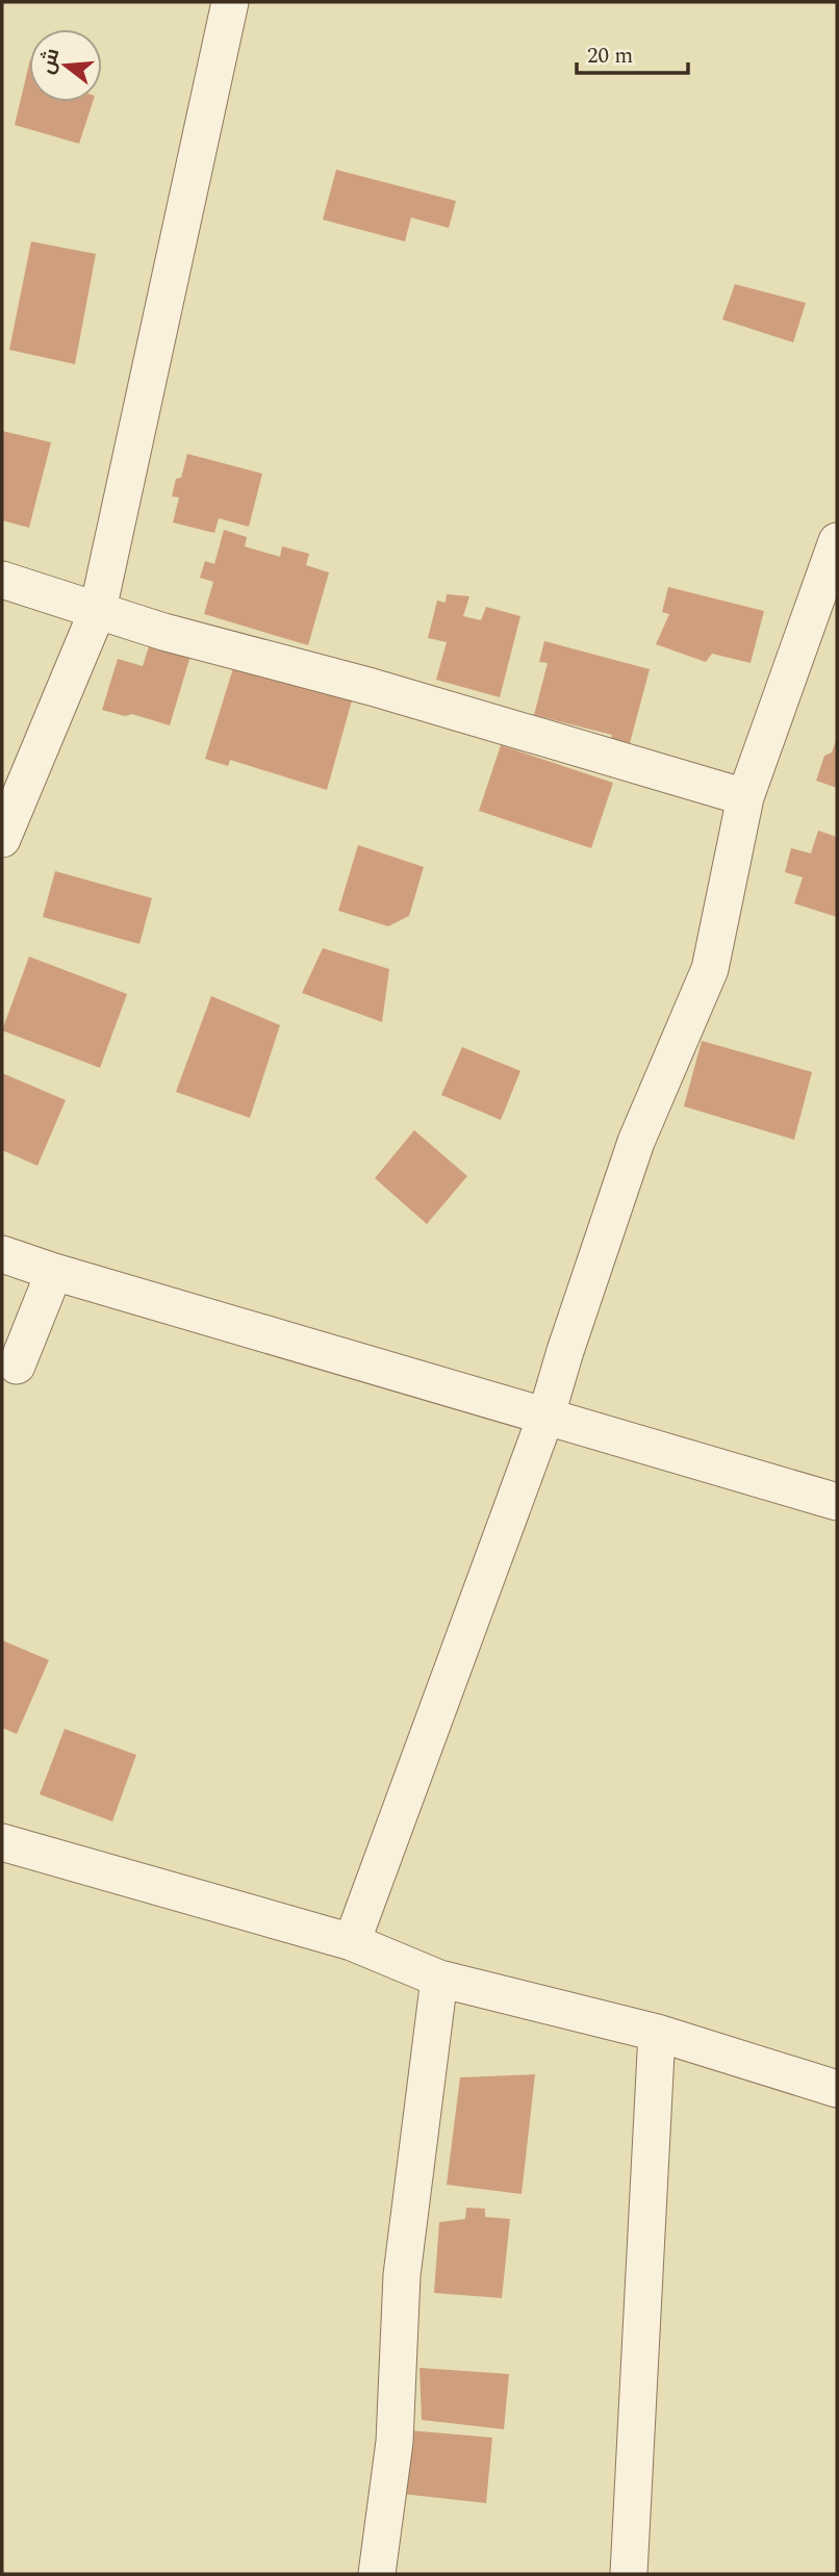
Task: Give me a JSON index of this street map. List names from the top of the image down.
{
  "scale_bar": "20 m",
  "north": "left"
}
